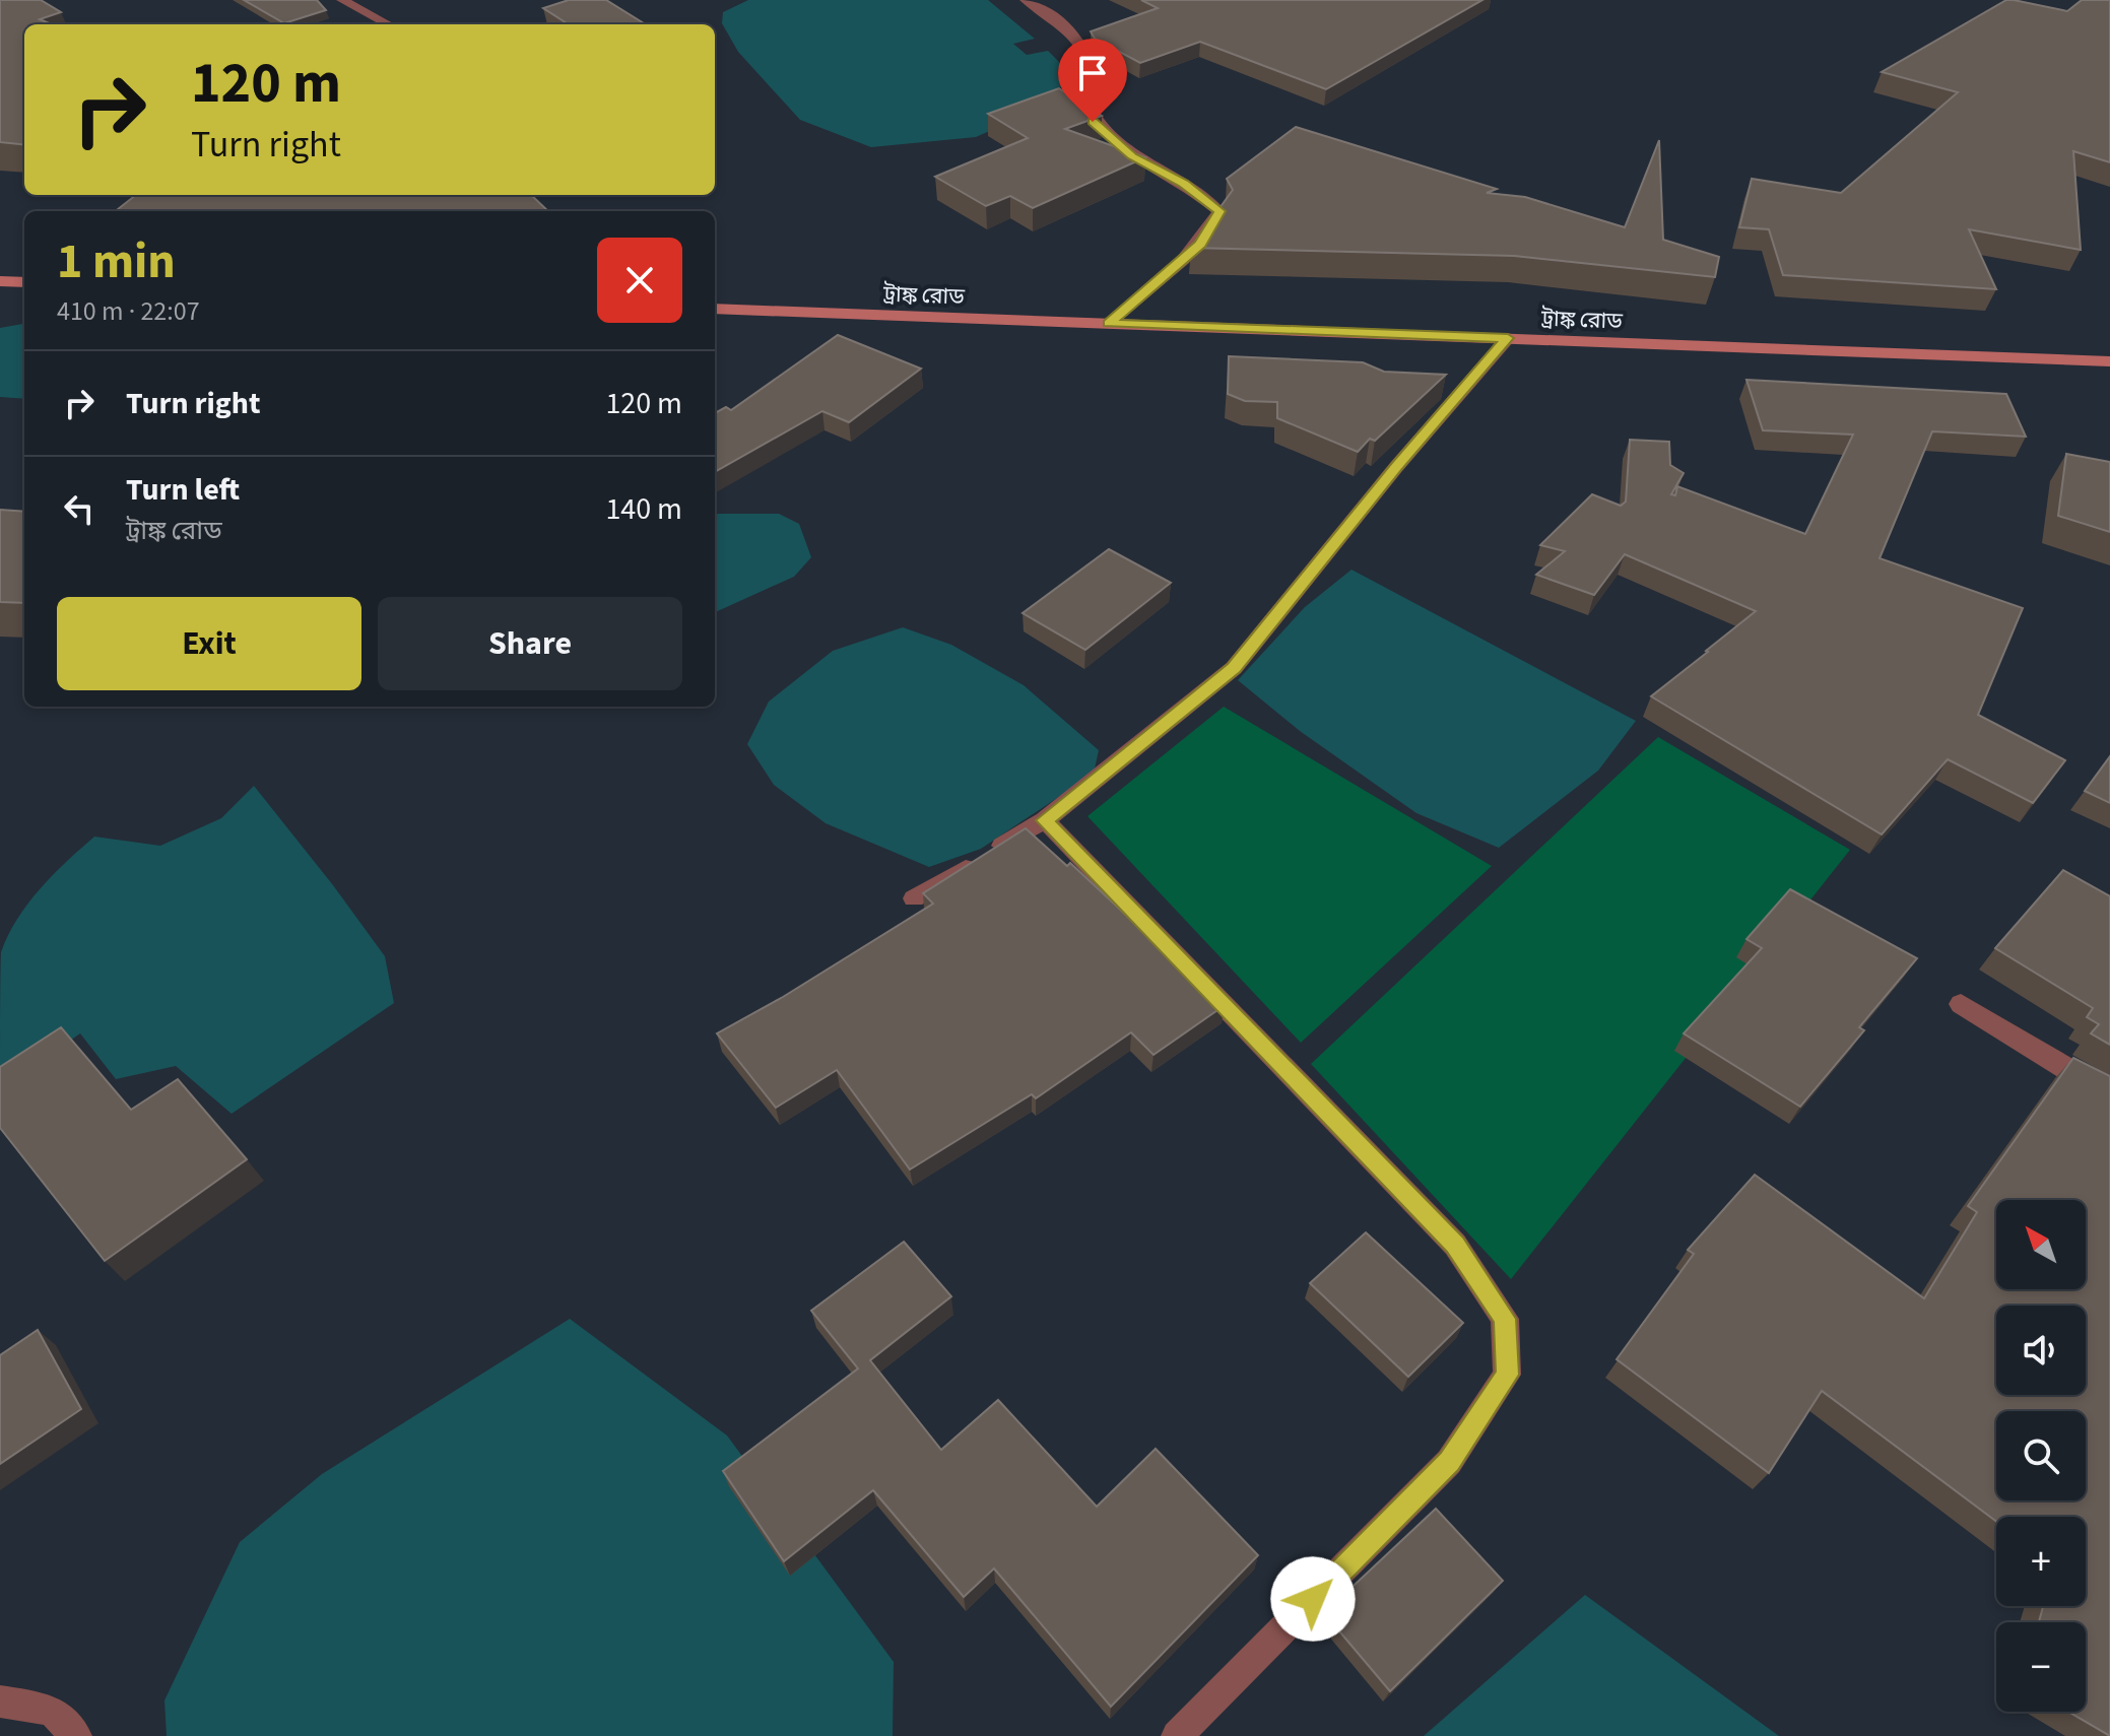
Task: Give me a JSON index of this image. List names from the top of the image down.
{
  "streets": {
    "main road": ["ট্রাঙ্ক রোড"]
  },
  "north": "top left",
  "page": {
    "turn": ["120 m", "Turn right"],
    "heading": ["1 min", "410 m · 22:07"],
    "list": [
      {
        "name": "Turn right",
        "value": "120 m"
      },
      {
        "name": "Turn left",
        "note": "ট্রাঙ্ক রোড",
        "value": "140 m"
      }
    ],
    "buttons": ["Exit", "Share"],
    "map_buttons": ["+", "−"]
  }
}
